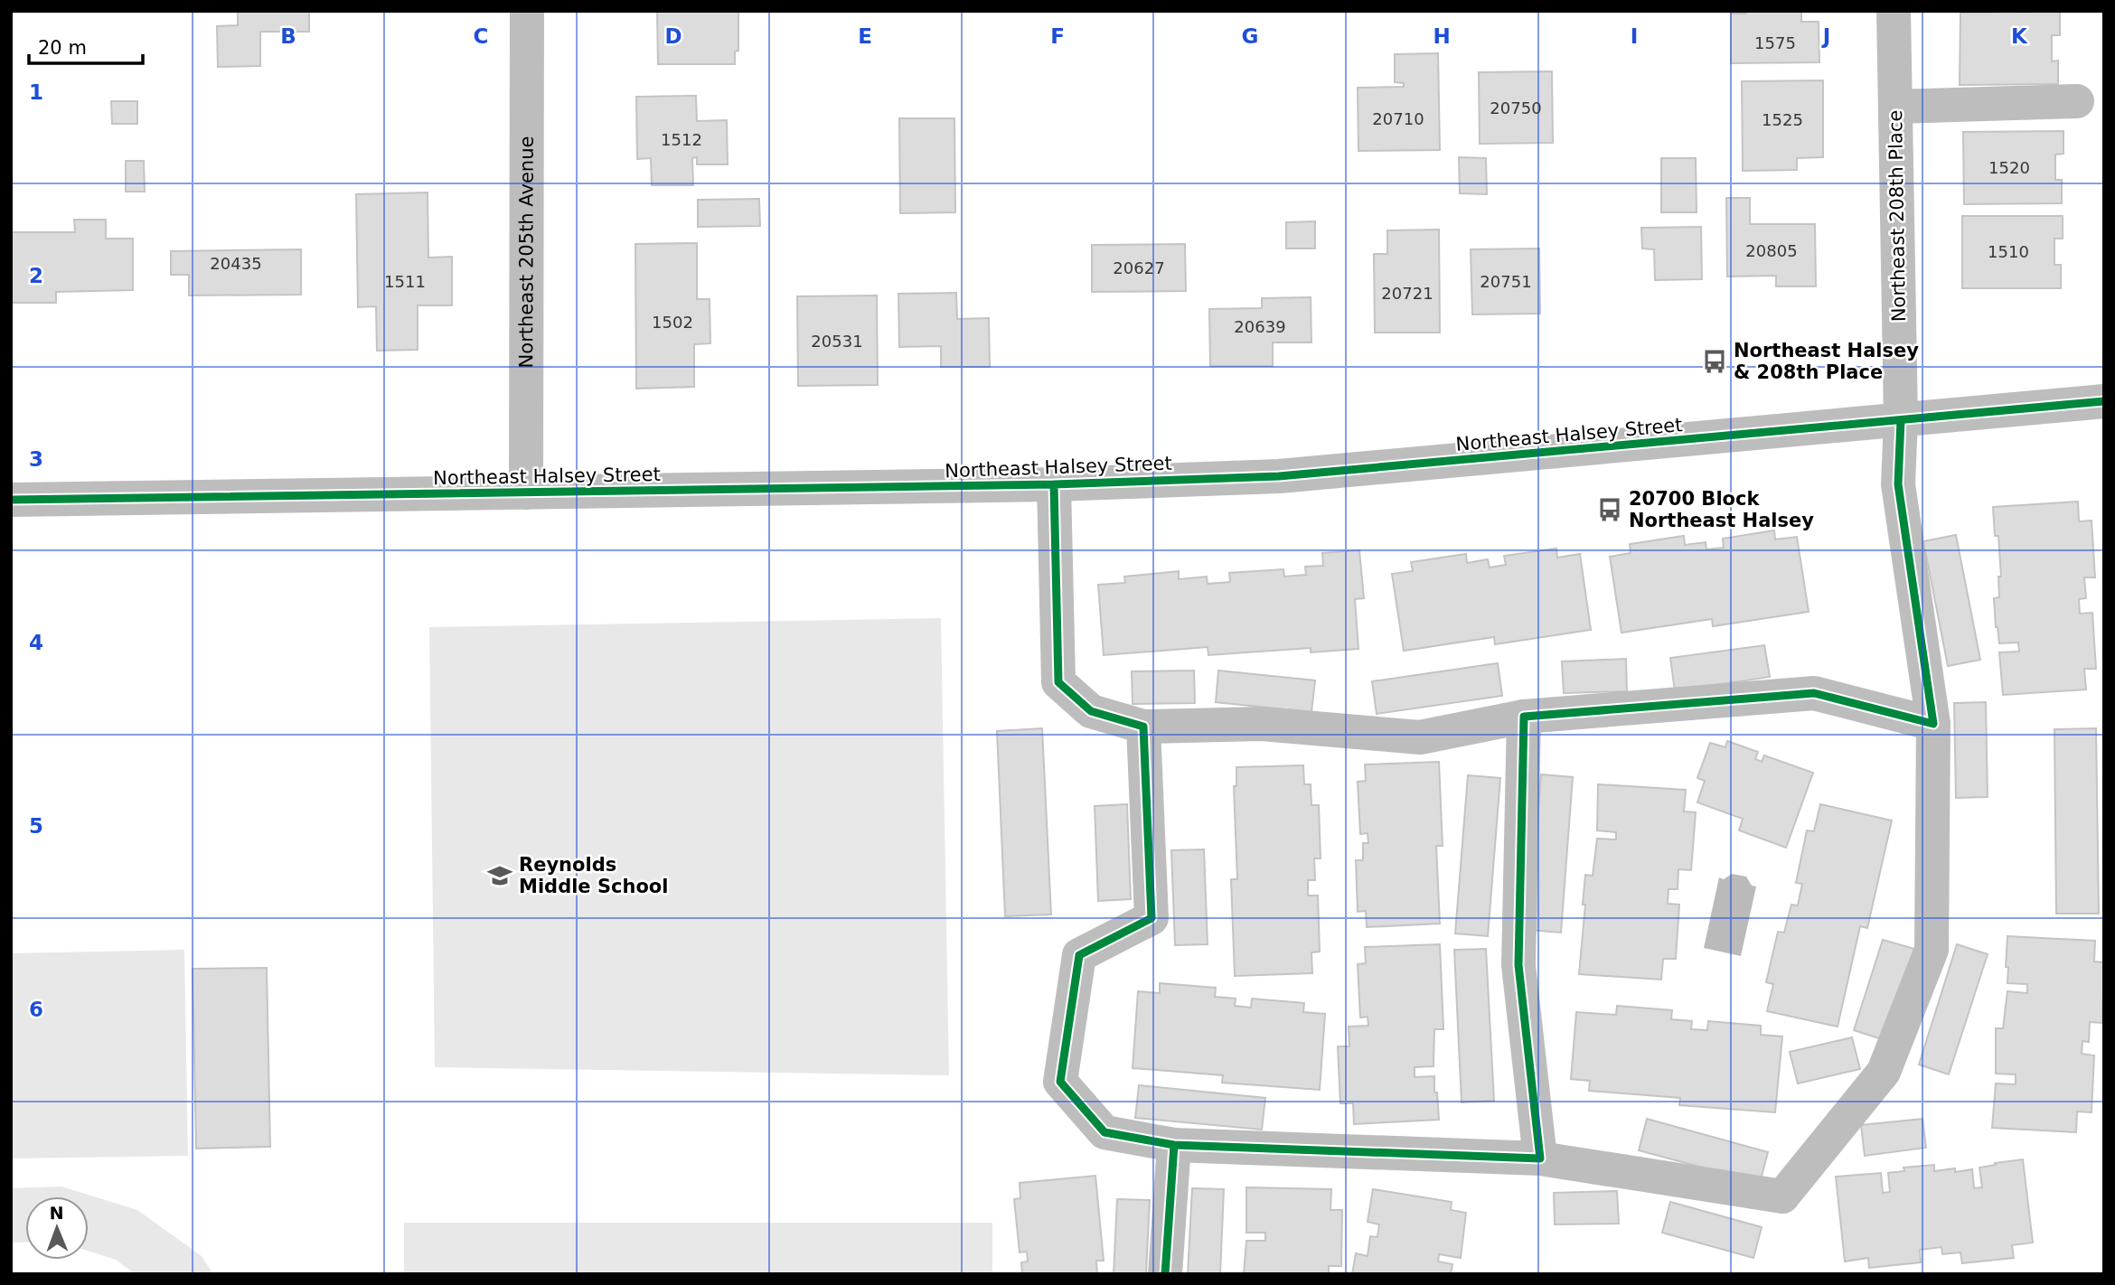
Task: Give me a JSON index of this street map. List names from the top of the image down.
{
  "streets": {
    "street": ["Northeast 208th Place", "Northeast 205th Avenue", "Northeast Halsey Street"]
  },
  "crossings": [
    ["Northeast 208th Place", "Northeast Halsey Street"],
    ["Northeast 205th Avenue", "Northeast Halsey Street"]
  ],
  "places": {
    "bus stop": ["Northeast Halsey & 208th Place", "20700 Block Northeast Halsey"],
    "school or university": ["Reynolds Middle School"]
  },
  "house_numbers": [
    "1575",
    "20750",
    "20710",
    "1525",
    "1512",
    "1520",
    "20805",
    "1510",
    "20435",
    "20627",
    "1511",
    "20751",
    "20721",
    "1502",
    "20639",
    "20531"
  ],
  "scale_bar": "20 m",
  "north": "top",
  "grid": {
    "columns": [
      "B",
      "C",
      "D",
      "E",
      "F",
      "G",
      "H",
      "I",
      "J",
      "K"
    ],
    "rows": [
      "1",
      "2",
      "3",
      "4",
      "5",
      "6"
    ]
  }
}
